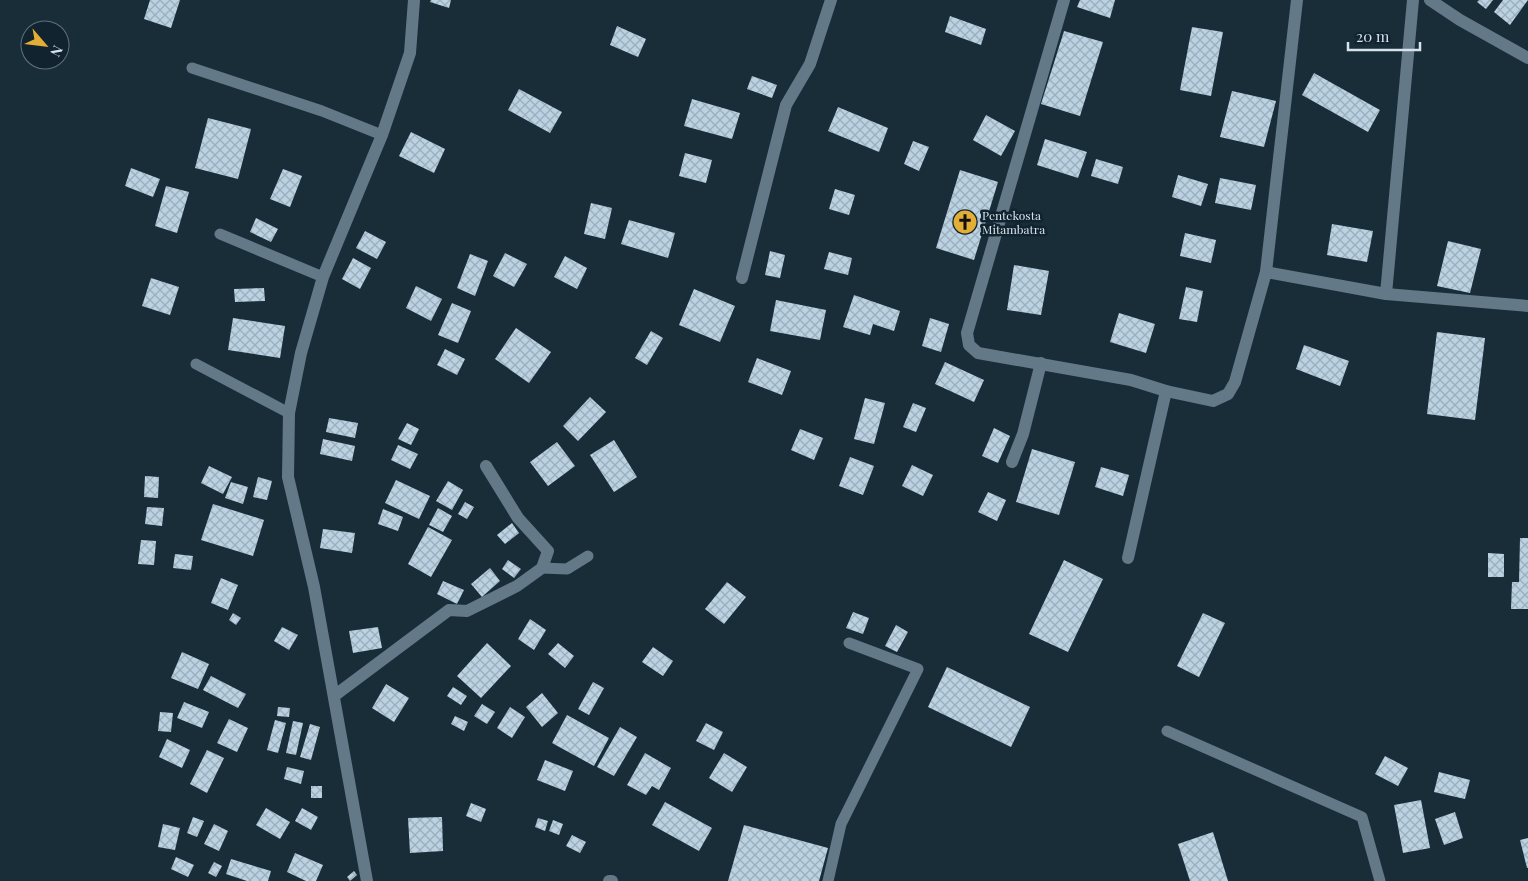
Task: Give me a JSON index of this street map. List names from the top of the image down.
{
  "places": {
    "church": ["Pentekosta Mitambatra"]
  },
  "scale_bar": "20 m",
  "north": "bottom right"
}
